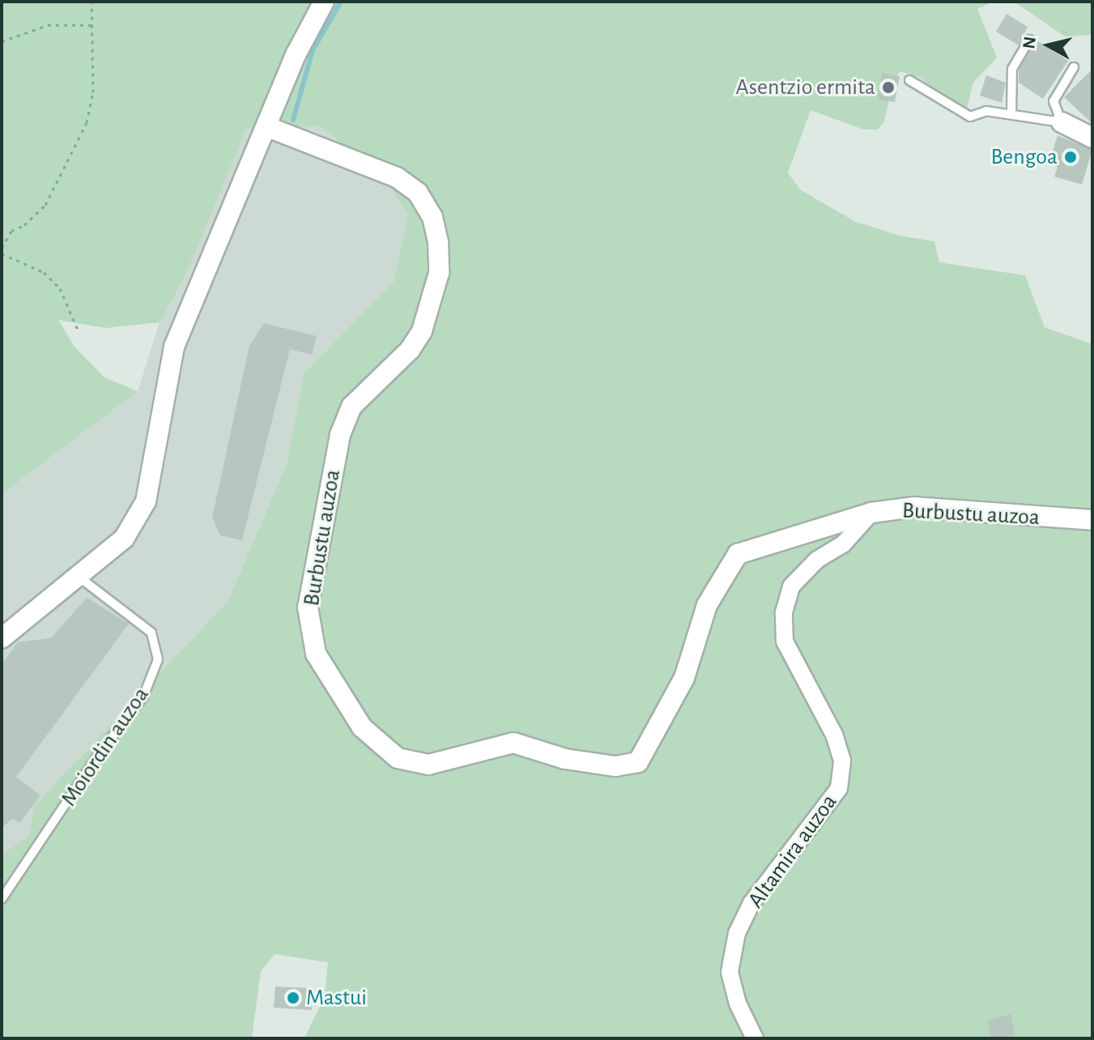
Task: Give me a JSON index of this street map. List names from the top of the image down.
{
  "streets": {
    "street": ["Burbustu auzoa", "Altamira auzoa"],
    "lane": ["Moiordin auzoa"]
  },
  "crossings": [
    ["Burbustu auzoa", "Altamira auzoa"]
  ],
  "places": ["Asentzio ermita", "Bengoa", "Mastui"],
  "north": "left"
}
